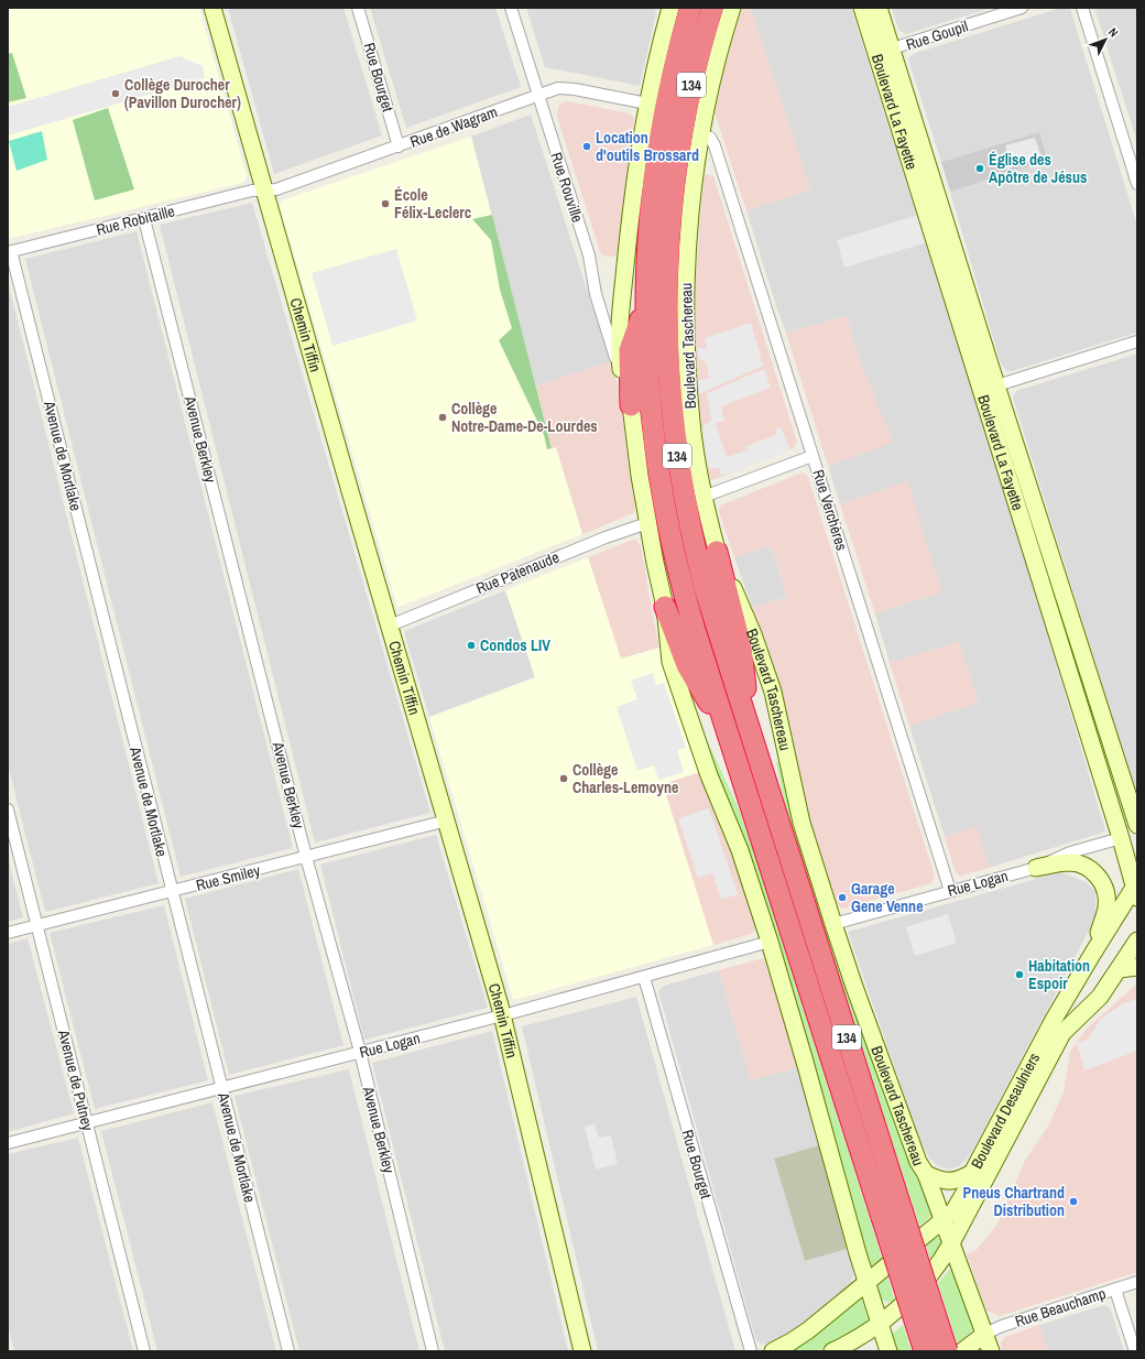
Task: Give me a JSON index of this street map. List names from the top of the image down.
{
  "streets": {
    "highway": ["134", "Boulevard Taschereau"],
    "street": [
      "Rue Goupil",
      "Rue Bourget",
      "Boulevard La Fayette",
      "Rue de Wagram",
      "Rue Rouville",
      "Rue Robitaille",
      "Chemin Tiffin",
      "Avenue Berkley",
      "Avenue de Mortlake",
      "Rue Verchères",
      "Rue Patenaude",
      "Rue Smiley",
      "Rue Logan",
      "Avenue de Putney",
      "Boulevard Desaulniers",
      "Rue Beauchamp"
    ]
  },
  "crossings": [
    ["Rue Goupil", "Boulevard La Fayette"],
    ["Rue Bourget", "Rue de Wagram"],
    ["Rue Bourget", "Rue Logan"],
    ["Boulevard La Fayette", "Rue Logan"],
    ["Boulevard La Fayette", "Boulevard Desaulniers"],
    ["Rue de Wagram", "Rue Rouville"],
    ["Rue de Wagram", "Rue Robitaille"],
    ["Rue de Wagram", "Chemin Tiffin"],
    ["Rue Robitaille", "Chemin Tiffin"],
    ["Rue Robitaille", "Avenue Berkley"],
    ["Rue Robitaille", "Avenue de Mortlake"],
    ["Chemin Tiffin", "Rue Patenaude"],
    ["Chemin Tiffin", "Rue Smiley"],
    ["Chemin Tiffin", "Rue Logan"],
    ["Boulevard Taschereau", "Rue Verchères"],
    ["Boulevard Taschereau", "Rue Logan"],
    ["Boulevard Taschereau", "Boulevard Desaulniers"],
    ["Boulevard Taschereau", "Rue Beauchamp"],
    ["Avenue Berkley", "Rue Smiley"],
    ["Avenue Berkley", "Rue Logan"],
    ["Avenue de Mortlake", "Rue Smiley"],
    ["Avenue de Mortlake", "Rue Logan"],
    ["Rue Verchères", "Rue Logan"],
    ["Rue Smiley", "Avenue de Putney"],
    ["Rue Logan", "Avenue de Putney"]
  ],
  "places": [
    "Collège Durocher (Pavillon Durocher)",
    "Location d'outils Brossard",
    "Église des Apôtre de Jésus",
    "École Félix-Leclerc",
    "Collège Notre-Dame-De-Lourdes",
    "Condos LIV",
    "Collège Charles-Lemoyne",
    "Garage Gene Venne",
    "Habitation Espoir",
    "Pneus Chartrand Distribution"
  ],
  "north": "top right"
}
